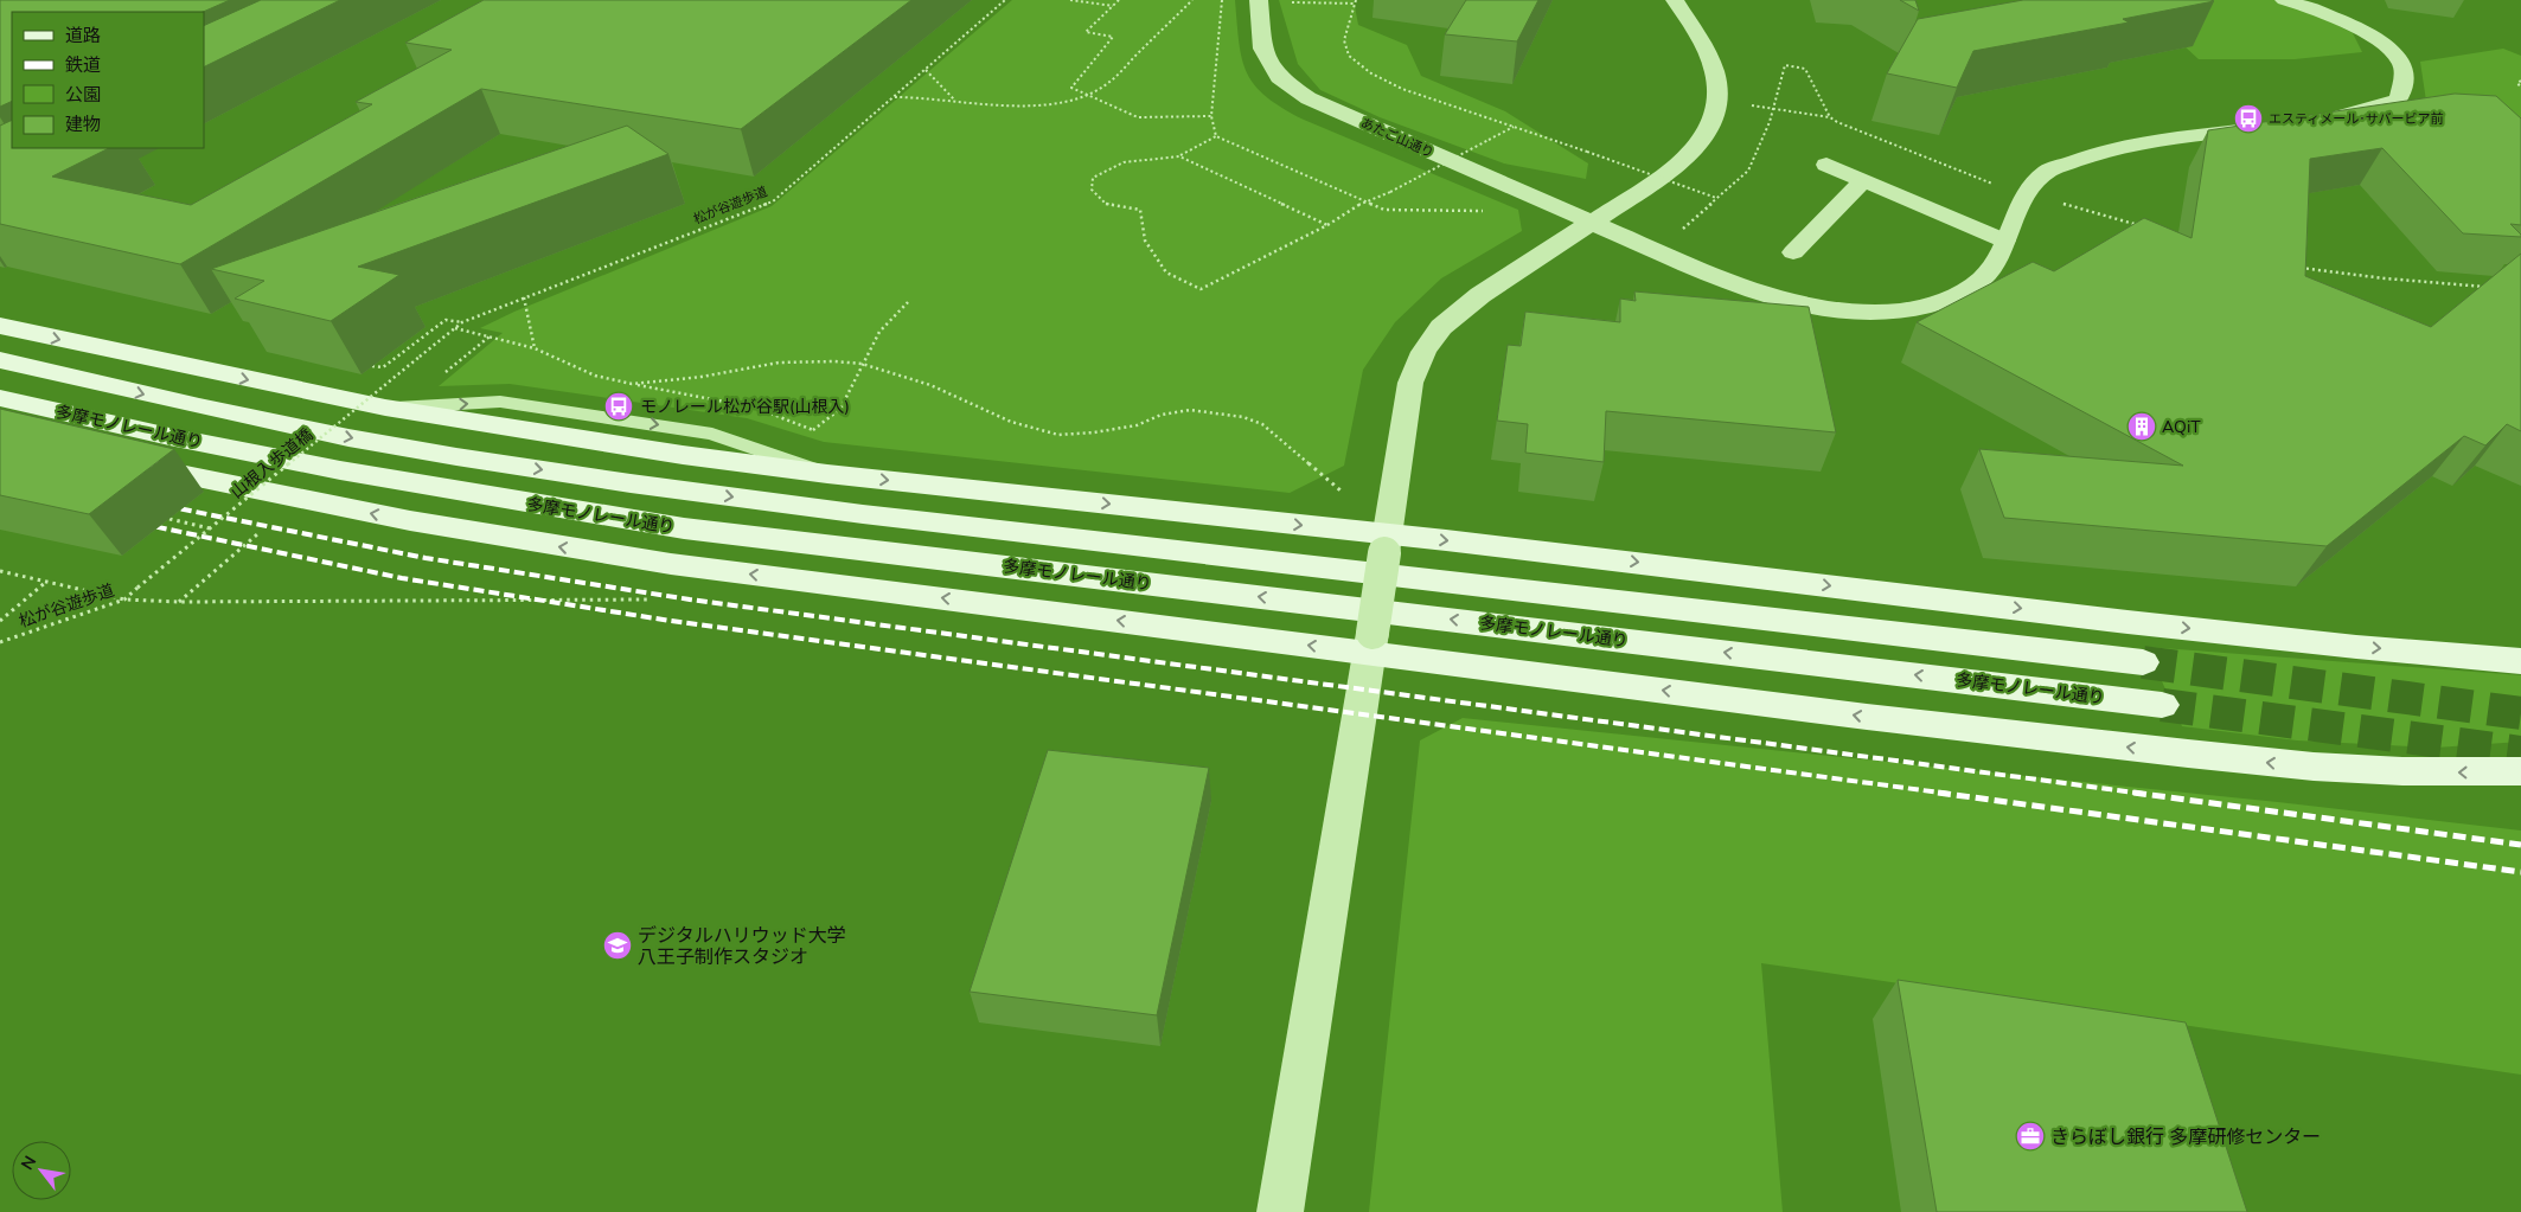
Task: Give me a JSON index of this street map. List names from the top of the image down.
{
  "streets": {
    "main road": ["多摩モノレール通り"],
    "street": ["あたご山通り"],
    "path": ["松が谷遊歩道", "山根入歩道橋"]
  },
  "crossings": [
    ["松が谷遊歩道", "山根入歩道橋"]
  ],
  "places": {
    "bus stop": ["エスティメール･サバービア前", "モノレール松が谷駅(山根入)"],
    "building": ["AQiT"],
    "school or university": ["デジタルハリウッド大学 八王子制作スタジオ"],
    "office": ["きらぼし銀行 多摩研修センター"]
  },
  "legend": [
    "道路",
    "鉄道",
    "公園",
    "建物"
  ],
  "north": "top left"
}
